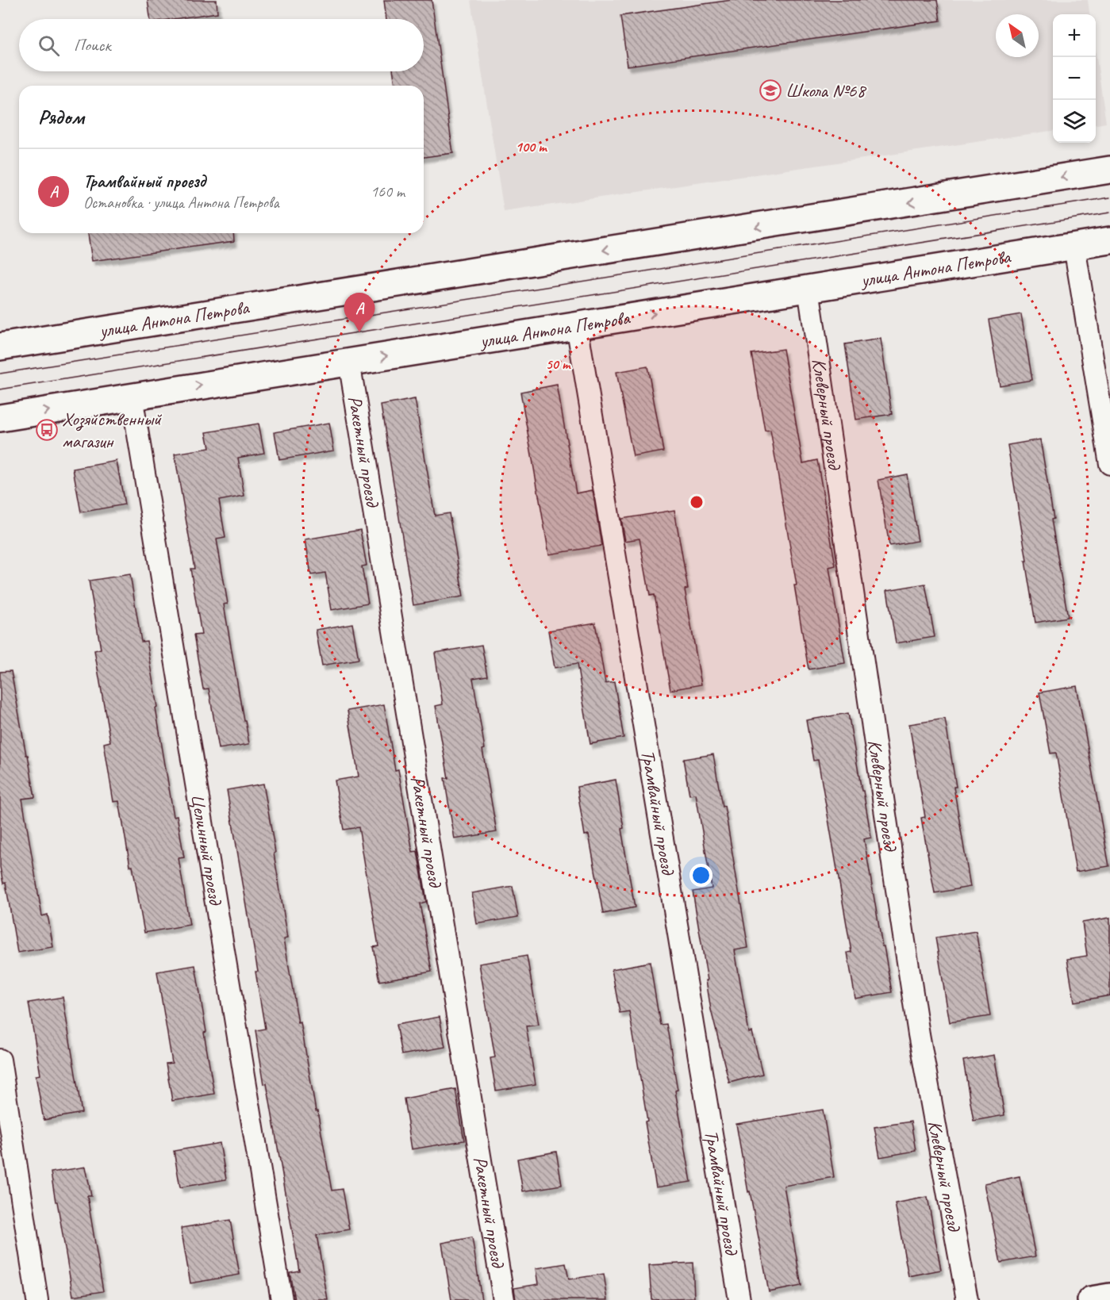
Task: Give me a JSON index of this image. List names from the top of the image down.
{
  "streets": {
    "main road": ["улица Антона Петрова"],
    "street": [
      "Клеверный проезд",
      "Ракетный проезд",
      "Трамвайный проезд",
      "Целинный проезд"
    ]
  },
  "crossings": [
    ["улица Антона Петрова", "Клеверный проезд"],
    ["улица Антона Петрова", "Ракетный проезд"],
    ["улица Антона Петрова", "Трамвайный проезд"],
    ["улица Антона Петрова", "Целинный проезд"]
  ],
  "places": {
    "school or university": ["Школа №68"],
    "bus stop": ["Хозяйственный магазин"]
  },
  "north": "top left",
  "page": {
    "map_buttons": ["+", "−"],
    "search": "Поиск",
    "heading": "Рядом",
    "list": [
      {
        "mark": "A",
        "name": "Трамвайный проезд",
        "note": "Остановка · улица Антона Петрова",
        "value": "160 m"
      }
    ],
    "pins": "A"
  },
  "rings": ["100 m", "50 m"]
}
